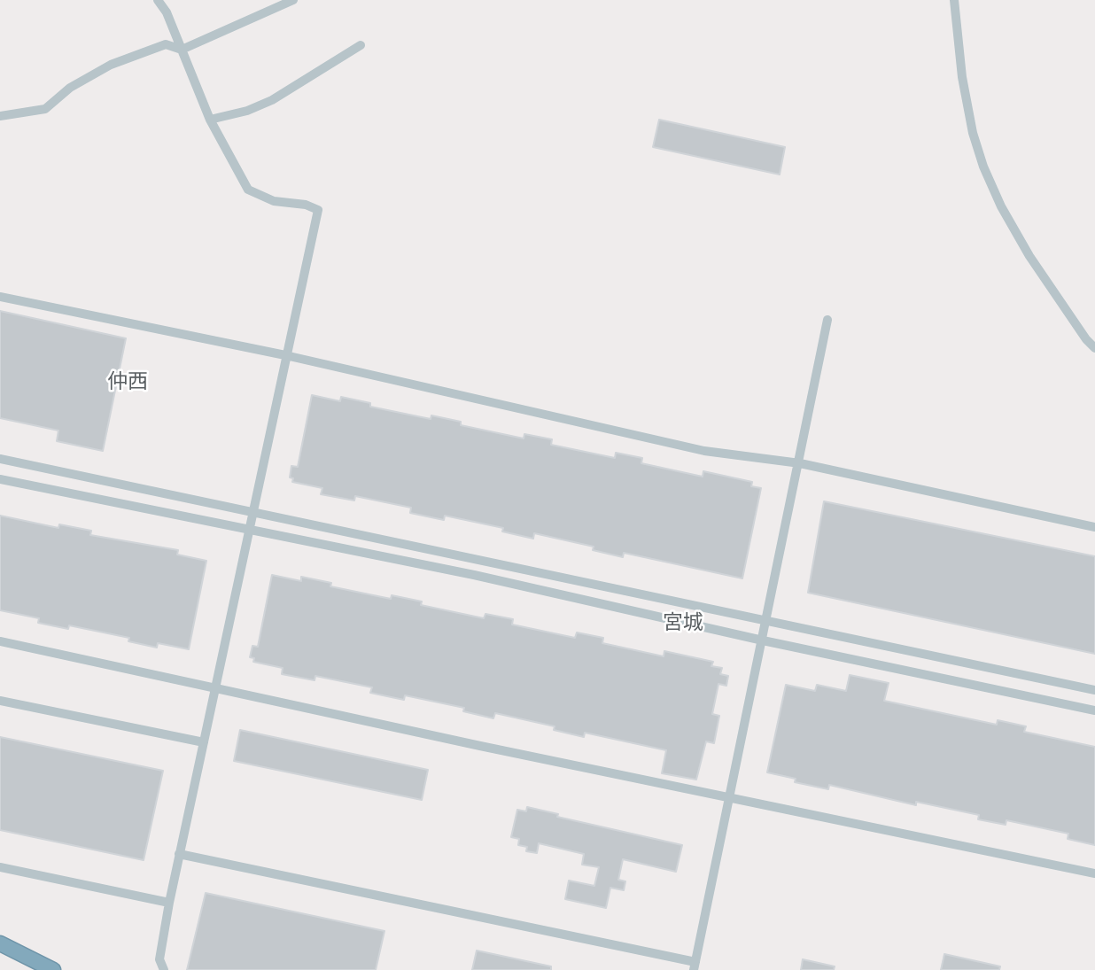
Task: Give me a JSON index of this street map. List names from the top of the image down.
{
  "districts": ["仲西", "宮城"]
}
